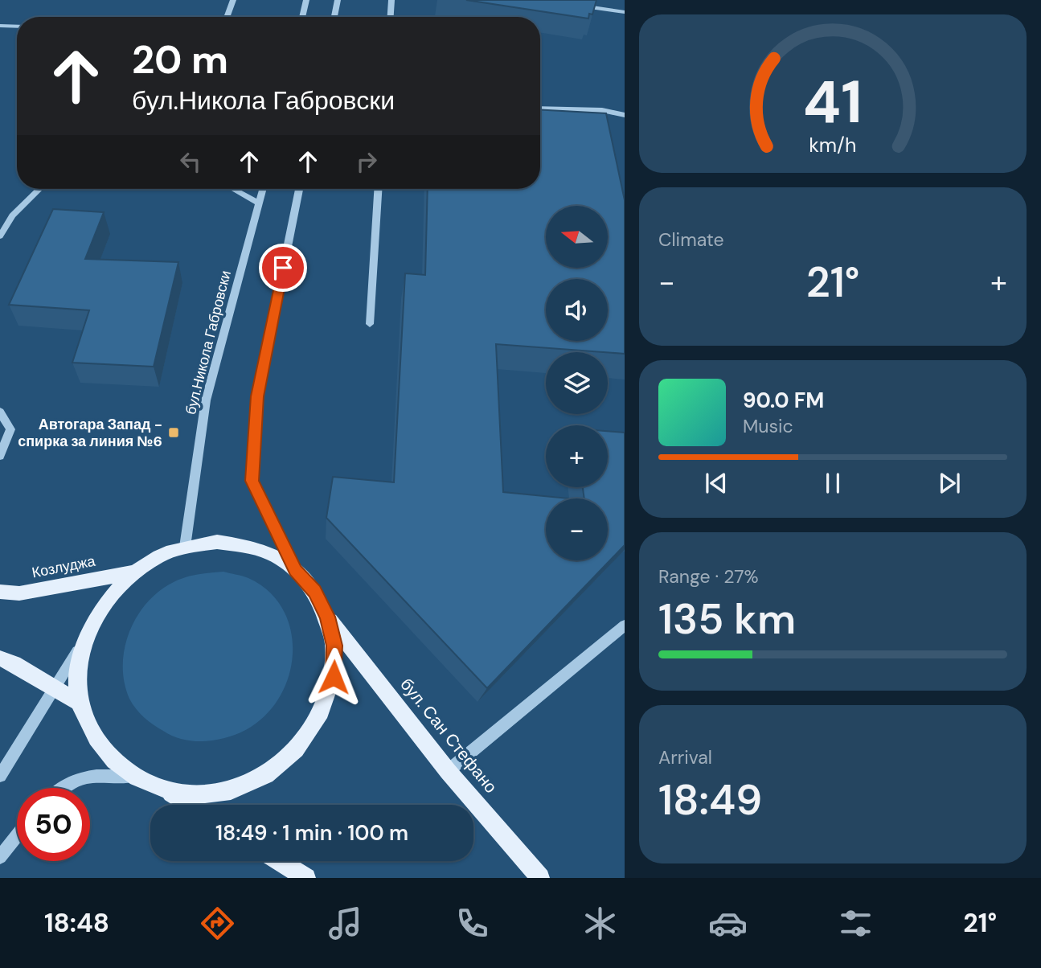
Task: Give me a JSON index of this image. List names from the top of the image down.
{
  "streets": {
    "main road": ["Козлуджа", "бул. Сан Стефано"],
    "street": ["бул.Никола Габровски"]
  },
  "places": {
    "transit": ["Автогара Запад - спирка за линия №6"]
  },
  "north": "left",
  "page": {
    "turn": ["20 m", "бул.Никола Габровски"],
    "tile": [
      "Climate",
      ["Range · 27%", "135 km"],
      ["Arrival", "18:49"]
    ],
    "map_buttons": ["+", "−"],
    "heat": ["−", "21°", "+"],
    "song": ["90.0 FM", "Music"],
    "limit": "50",
    "trip": "18:49 · 1 min · 100 m",
    "tabs": ["18:48", "21°"],
    "gauge": ["41", "km/h"]
  }
}
